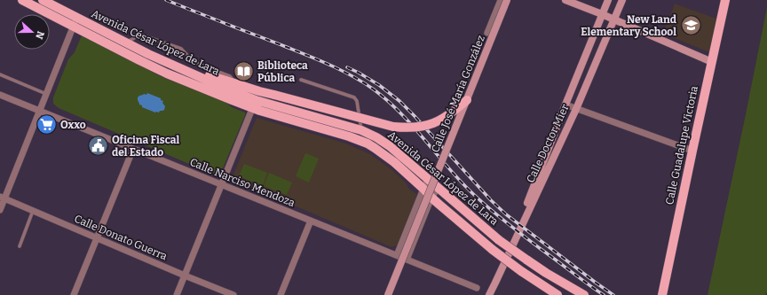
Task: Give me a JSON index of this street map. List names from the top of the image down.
{
  "streets": {
    "main road": [
      "Avenida César López de Lara",
      "Calle José María González",
      "Calle Doctor Mier",
      "Calle Guadalupe Victoria"
    ],
    "street": ["Calle Narciso Mendoza", "Calle Donato Guerra"]
  },
  "places": {
    "school or university": ["New Land Elementary School"],
    "library": ["Biblioteca Pública"],
    "supermarket": ["Oxxo"],
    "public building": ["Oficina Fiscal del Estado"]
  },
  "north": "right"
}
